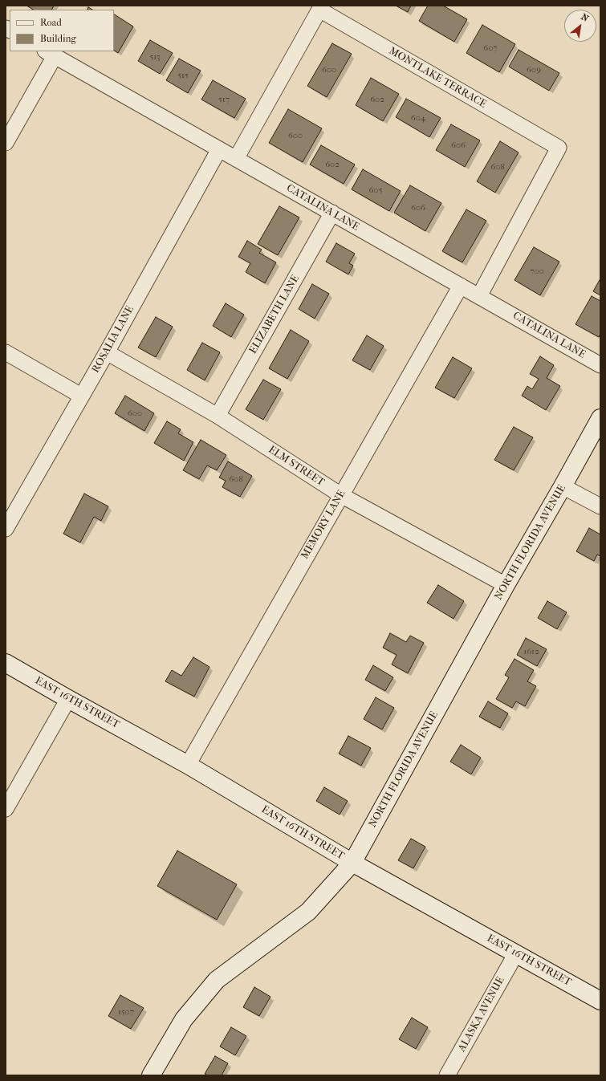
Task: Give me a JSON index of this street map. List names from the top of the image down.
{
  "streets": {
    "main road": ["NORTH FLORIDA AVENUE", "EAST 16TH STREET"],
    "street": [
      "MONTLAKE TERRACE",
      "CATALINA LANE",
      "ELIZABETH LANE",
      "ROSALIA LANE",
      "ELM STREET",
      "MEMORY LANE",
      "ALASKA AVENUE"
    ]
  },
  "crossings": [
    ["MONTLAKE TERRACE", "CATALINA LANE"],
    ["CATALINA LANE", "ELIZABETH LANE"],
    ["CATALINA LANE", "ROSALIA LANE"],
    ["CATALINA LANE", "MEMORY LANE"],
    ["ELIZABETH LANE", "ELM STREET"],
    ["ROSALIA LANE", "ELM STREET"],
    ["ELM STREET", "MEMORY LANE"],
    ["ELM STREET", "NORTH FLORIDA AVENUE"],
    ["MEMORY LANE", "EAST 16TH STREET"],
    ["NORTH FLORIDA AVENUE", "EAST 16TH STREET"],
    ["EAST 16TH STREET", "ALASKA AVENUE"]
  ],
  "house_numbers": [
    "607",
    "513",
    "600",
    "609",
    "515",
    "517",
    "602",
    "604",
    "600",
    "606",
    "602",
    "608",
    "605",
    "606",
    "700",
    "600",
    "608",
    "1612",
    "1507"
  ],
  "legend": ["Road", "Building"],
  "north": "top right"
}
